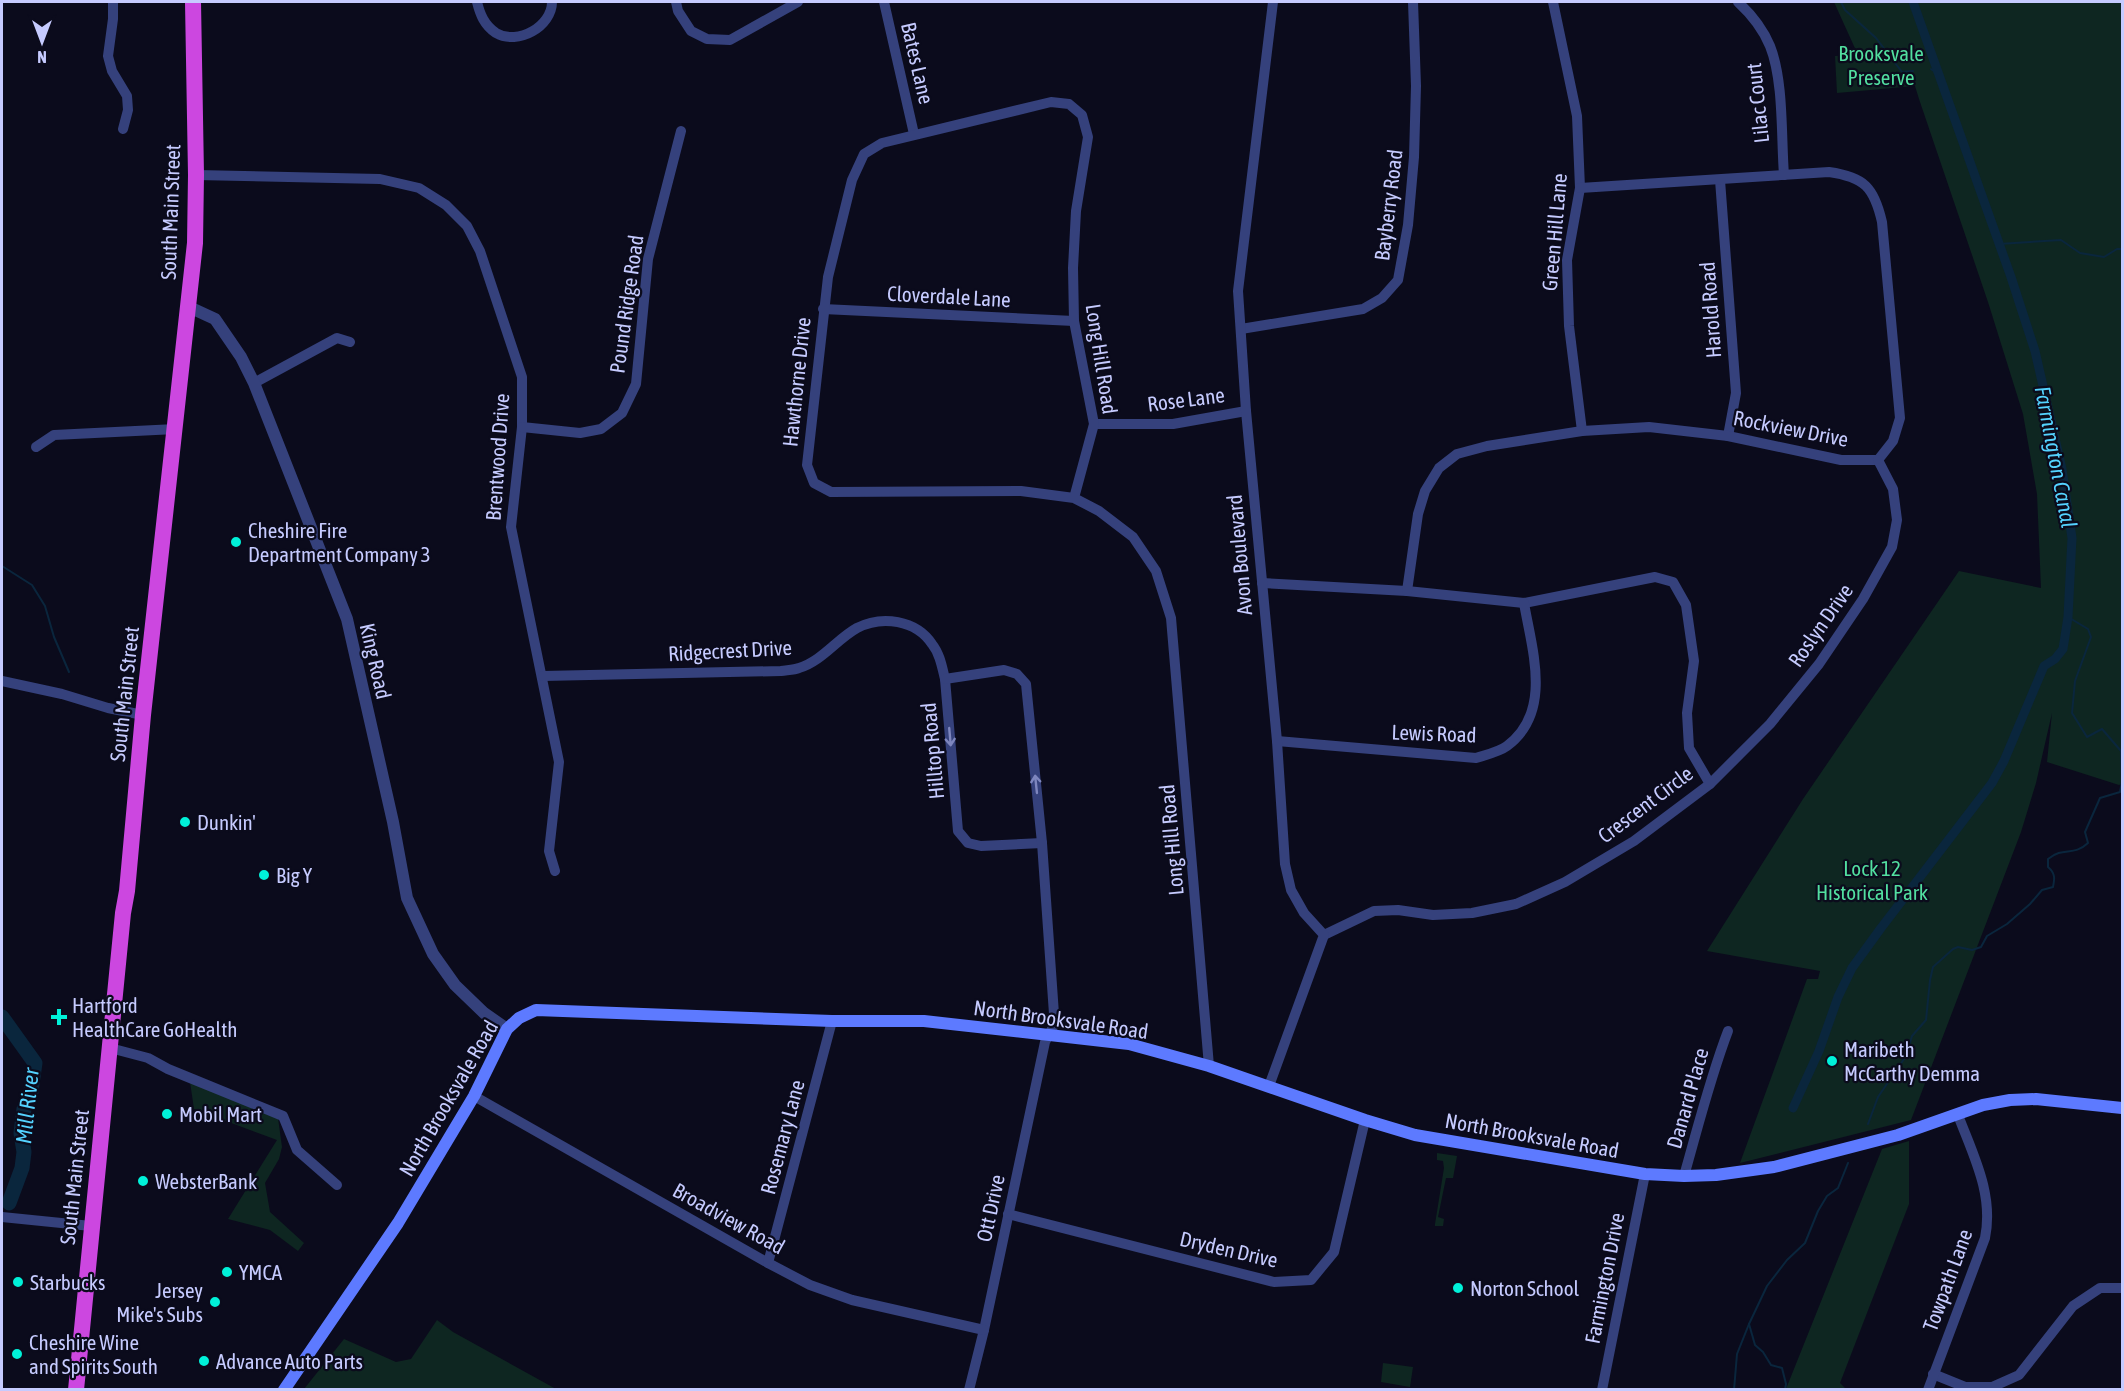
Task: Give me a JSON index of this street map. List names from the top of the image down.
{
  "streets": {
    "highway": ["South Main Street"],
    "main road": ["North Brooksvale Road"],
    "street": [
      "Bates Lane",
      "Lilac Court",
      "Bayberry Road",
      "Green Hill Lane",
      "Cloverdale Lane",
      "Pound Ridge Road",
      "Harold Road",
      "Long Hill Road",
      "Hawthorne Drive",
      "Rose Lane",
      "Rockview Drive",
      "Brentwood Drive",
      "Avon Boulevard",
      "Roslyn Drive",
      "Ridgecrest Drive",
      "King Road",
      "Lewis Road",
      "Hilltop Road",
      "Crescent Circle",
      "Danard Place",
      "Rosemary Lane",
      "Ott Drive",
      "Broadview Road",
      "Dryden Drive",
      "Farmington Drive",
      "Towpath Lane"
    ]
  },
  "crossings": [
    ["Bates Lane", "Long Hill Road"],
    ["Bates Lane", "Hawthorne Drive"],
    ["Bayberry Road", "Avon Boulevard"],
    ["South Main Street", "Brentwood Drive"],
    ["South Main Street", "King Road"],
    ["Green Hill Lane", "Rockview Drive"],
    ["Cloverdale Lane", "Long Hill Road"],
    ["Cloverdale Lane", "Hawthorne Drive"],
    ["Pound Ridge Road", "Brentwood Drive"],
    ["Harold Road", "Rockview Drive"],
    ["Long Hill Road", "Hawthorne Drive"],
    ["Long Hill Road", "Rose Lane"],
    ["Long Hill Road", "North Brooksvale Road"],
    ["Rose Lane", "Avon Boulevard"],
    ["Rockview Drive", "Roslyn Drive"],
    ["Rockview Drive", "Crescent Circle"],
    ["Brentwood Drive", "Ridgecrest Drive"],
    ["Avon Boulevard", "Lewis Road"],
    ["Avon Boulevard", "Crescent Circle"],
    ["Roslyn Drive", "Crescent Circle"],
    ["Ridgecrest Drive", "Hilltop Road"],
    ["King Road", "North Brooksvale Road"],
    ["Lewis Road", "Crescent Circle"],
    ["Hilltop Road", "North Brooksvale Road"],
    ["Hilltop Road", "Ott Drive"],
    ["North Brooksvale Road", "Danard Place"],
    ["North Brooksvale Road", "Rosemary Lane"],
    ["North Brooksvale Road", "Ott Drive"],
    ["North Brooksvale Road", "Broadview Road"],
    ["North Brooksvale Road", "Dryden Drive"],
    ["North Brooksvale Road", "Farmington Drive"],
    ["North Brooksvale Road", "Towpath Lane"],
    ["Rosemary Lane", "Broadview Road"],
    ["Ott Drive", "Broadview Road"],
    ["Ott Drive", "Dryden Drive"]
  ],
  "water": ["Farmington Canal", "Mill River"],
  "parks": ["Brooksvale Preserve", "Lock 12 Historical Park"],
  "places": {
    "other": [
      "Cheshire Fire Department Company 3",
      "Dunkin'",
      "Big Y",
      "Maribeth McCarthy Demma",
      "Mobil Mart",
      "WebsterBank",
      "YMCA",
      "Starbucks",
      "Norton School",
      "Jersey Mike's Subs",
      "Cheshire Wine and Spirits South",
      "Advance Auto Parts"
    ],
    "health": ["Hartford HealthCare GoHealth"]
  },
  "north": "bottom"
}
